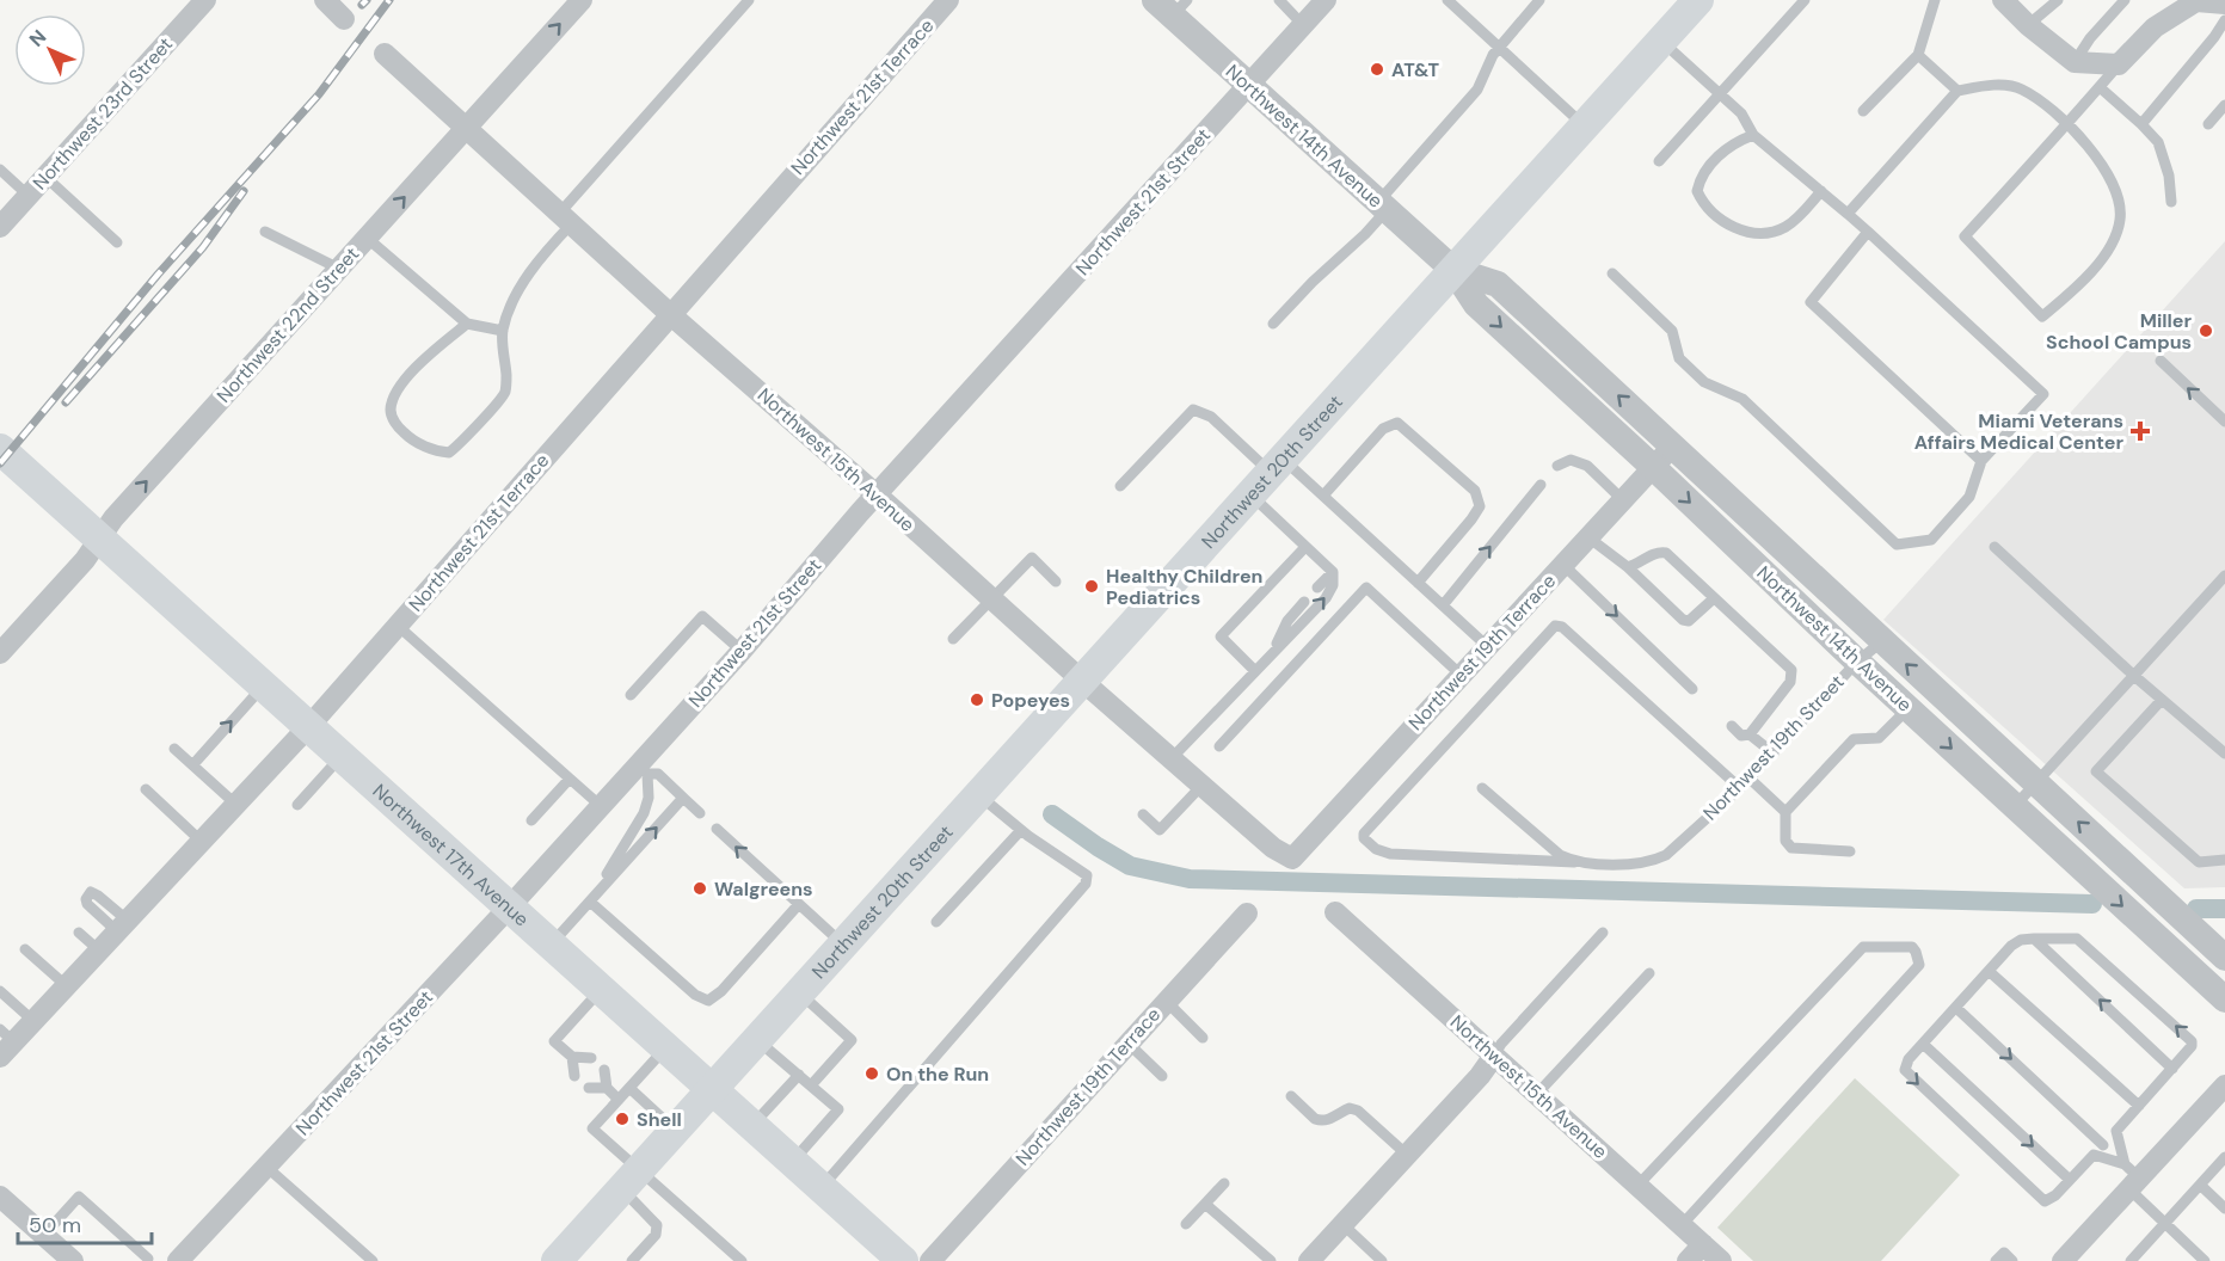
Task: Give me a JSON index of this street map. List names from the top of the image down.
{
  "streets": {
    "main road": ["Northwest 20th Street", "Northwest 17th Avenue"],
    "street": [
      "Northwest 21st Terrace",
      "Northwest 23rd Street",
      "Northwest 14th Avenue",
      "Northwest 21st Street",
      "Northwest 22nd Street",
      "Northwest 15th Avenue",
      "Northwest 19th Terrace"
    ],
    "lane": ["Northwest 19th Street"]
  },
  "crossings": [
    ["Northwest 21st Terrace", "Northwest 15th Avenue"],
    ["Northwest 21st Terrace", "Northwest 17th Avenue"],
    ["Northwest 14th Avenue", "Northwest 21st Street"],
    ["Northwest 14th Avenue", "Northwest 20th Street"],
    ["Northwest 14th Avenue", "Northwest 19th Terrace"],
    ["Northwest 14th Avenue", "Northwest 19th Street"],
    ["Northwest 21st Street", "Northwest 15th Avenue"],
    ["Northwest 21st Street", "Northwest 17th Avenue"],
    ["Northwest 22nd Street", "Northwest 15th Avenue"],
    ["Northwest 22nd Street", "Northwest 17th Avenue"],
    ["Northwest 15th Avenue", "Northwest 20th Street"],
    ["Northwest 15th Avenue", "Northwest 19th Terrace"],
    ["Northwest 20th Street", "Northwest 17th Avenue"]
  ],
  "one_way": ["Northwest 22nd Street"],
  "places": {
    "other": [
      "AT&T",
      "Miller School Campus",
      "Healthy Children Pediatrics",
      "Popeyes",
      "Walgreens",
      "On the Run",
      "Shell"
    ],
    "health": ["Miami Veterans Affairs Medical Center"]
  },
  "scale_bar": "50 m",
  "north": "top left"
}
